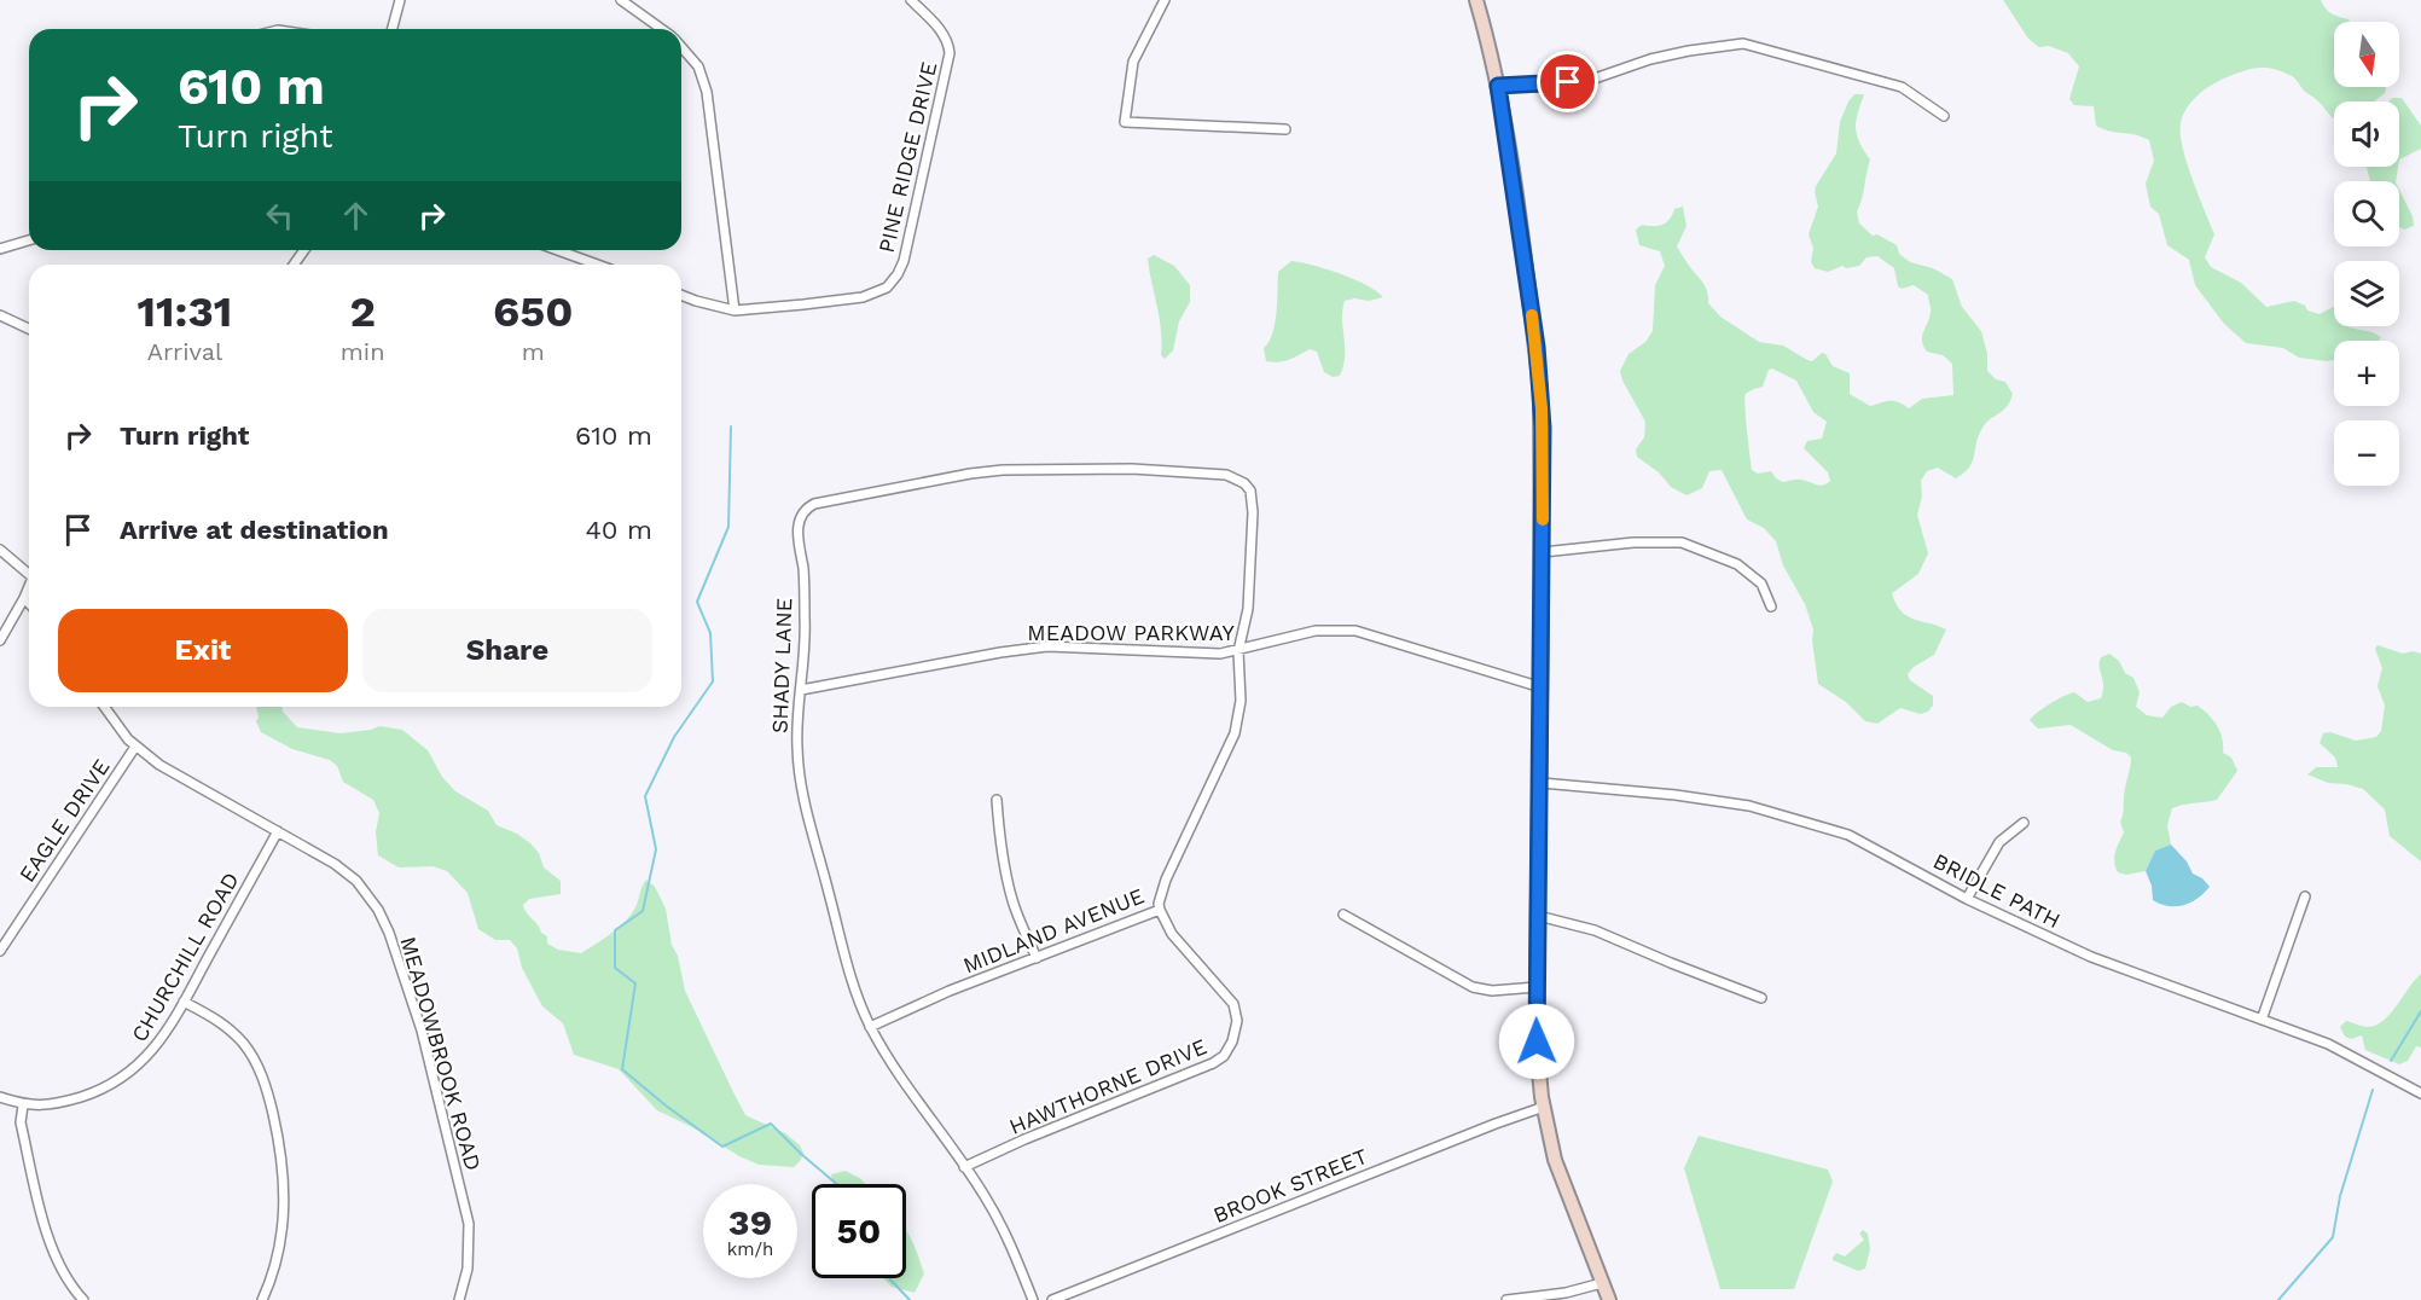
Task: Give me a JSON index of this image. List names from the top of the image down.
{
  "streets": {
    "street": [
      "PINE RIDGE DRIVE",
      "MEADOW PARKWAY",
      "SHADY LANE",
      "EAGLE DRIVE",
      "BRIDLE PATH",
      "MIDLAND AVENUE",
      "CHURCHILL ROAD",
      "MEADOWBROOK ROAD",
      "HAWTHORNE DRIVE",
      "BROOK STREET"
    ]
  },
  "crossings": [
    ["MEADOW PARKWAY", "SHADY LANE"],
    ["MEADOW PARKWAY", "MIDLAND AVENUE"],
    ["SHADY LANE", "MIDLAND AVENUE"],
    ["SHADY LANE", "HAWTHORNE DRIVE"],
    ["EAGLE DRIVE", "MEADOWBROOK ROAD"],
    ["MIDLAND AVENUE", "HAWTHORNE DRIVE"],
    ["CHURCHILL ROAD", "MEADOWBROOK ROAD"]
  ],
  "north": "bottom",
  "page": {
    "map_buttons": ["+", "−"],
    "turn": ["610 m", "Turn right"],
    "eta": [
      "11:31",
      "Arrival",
      "2",
      "min",
      "650",
      "m"
    ],
    "list": [
      {
        "name": "Turn right",
        "value": "610 m"
      },
      {
        "name": "Arrive at destination",
        "value": "40 m"
      }
    ],
    "buttons": ["Exit", "Share"],
    "speed": "39 km/h",
    "limit": "50"
  }
}
